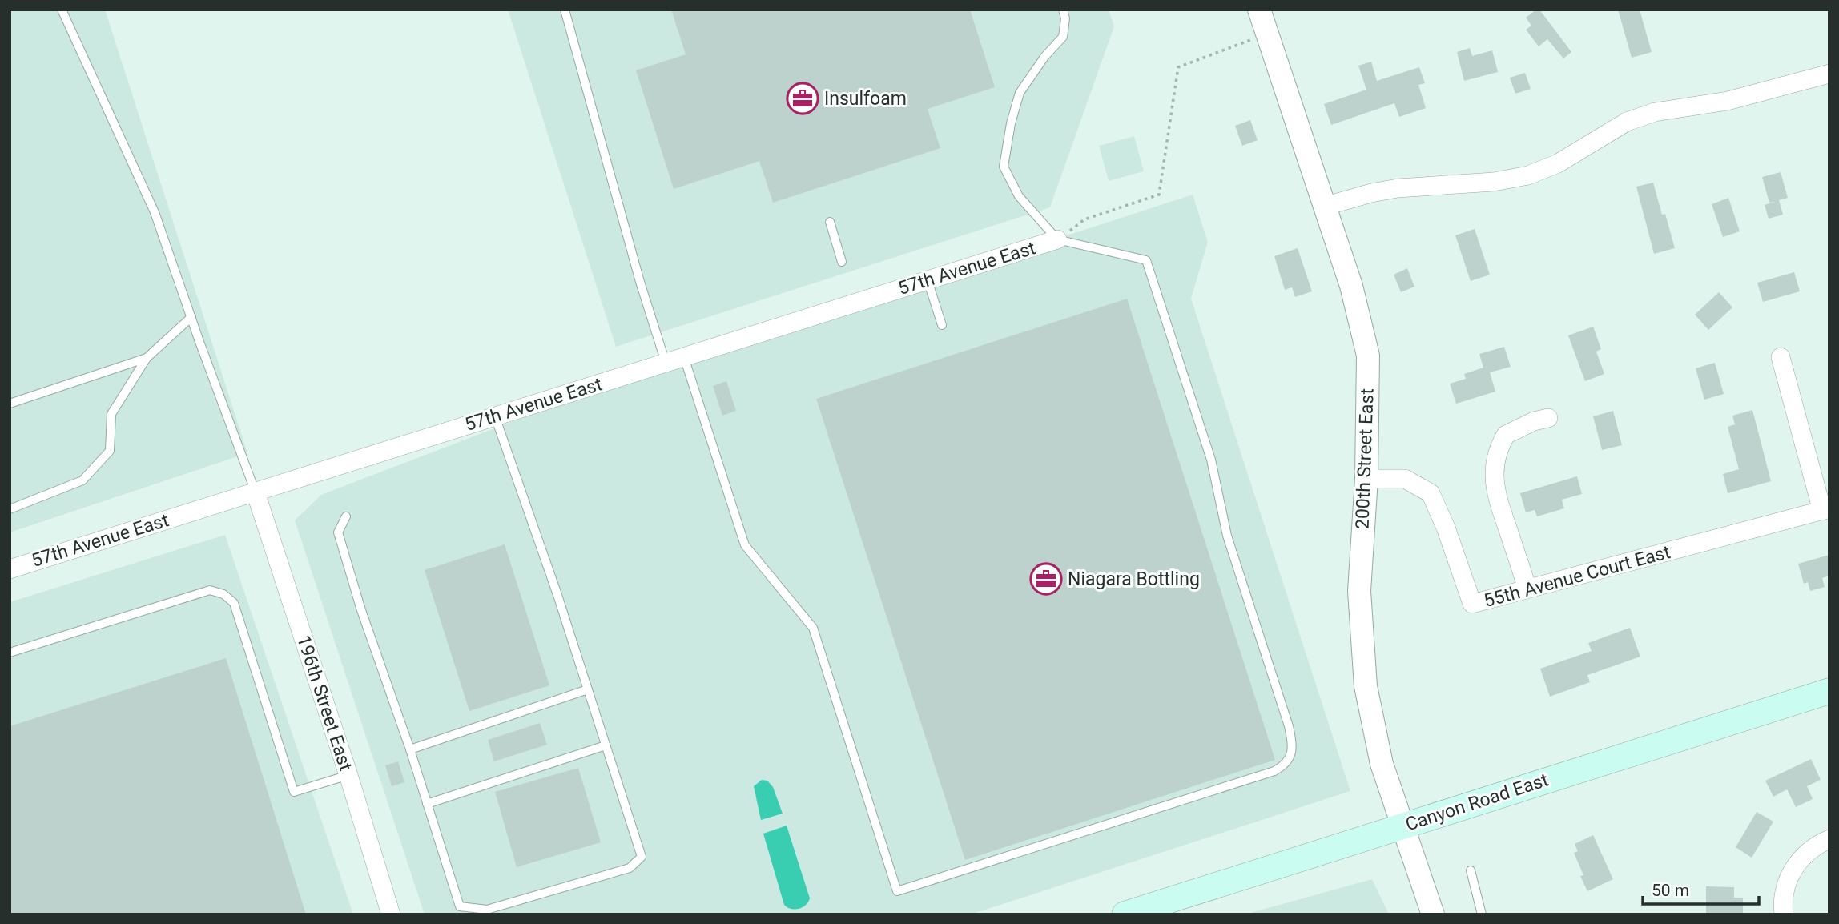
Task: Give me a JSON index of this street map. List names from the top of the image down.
{
  "streets": {
    "main road": ["Canyon Road East"],
    "street": [
      "57th Avenue East",
      "200th Street East",
      "55th Avenue Court East",
      "196th Street East"
    ]
  },
  "crossings": [
    ["57th Avenue East", "196th Street East"],
    ["200th Street East", "55th Avenue Court East"],
    ["200th Street East", "Canyon Road East"]
  ],
  "places": {
    "office": ["Insulfoam", "Niagara Bottling"]
  },
  "scale_bar": "50 m"
}
